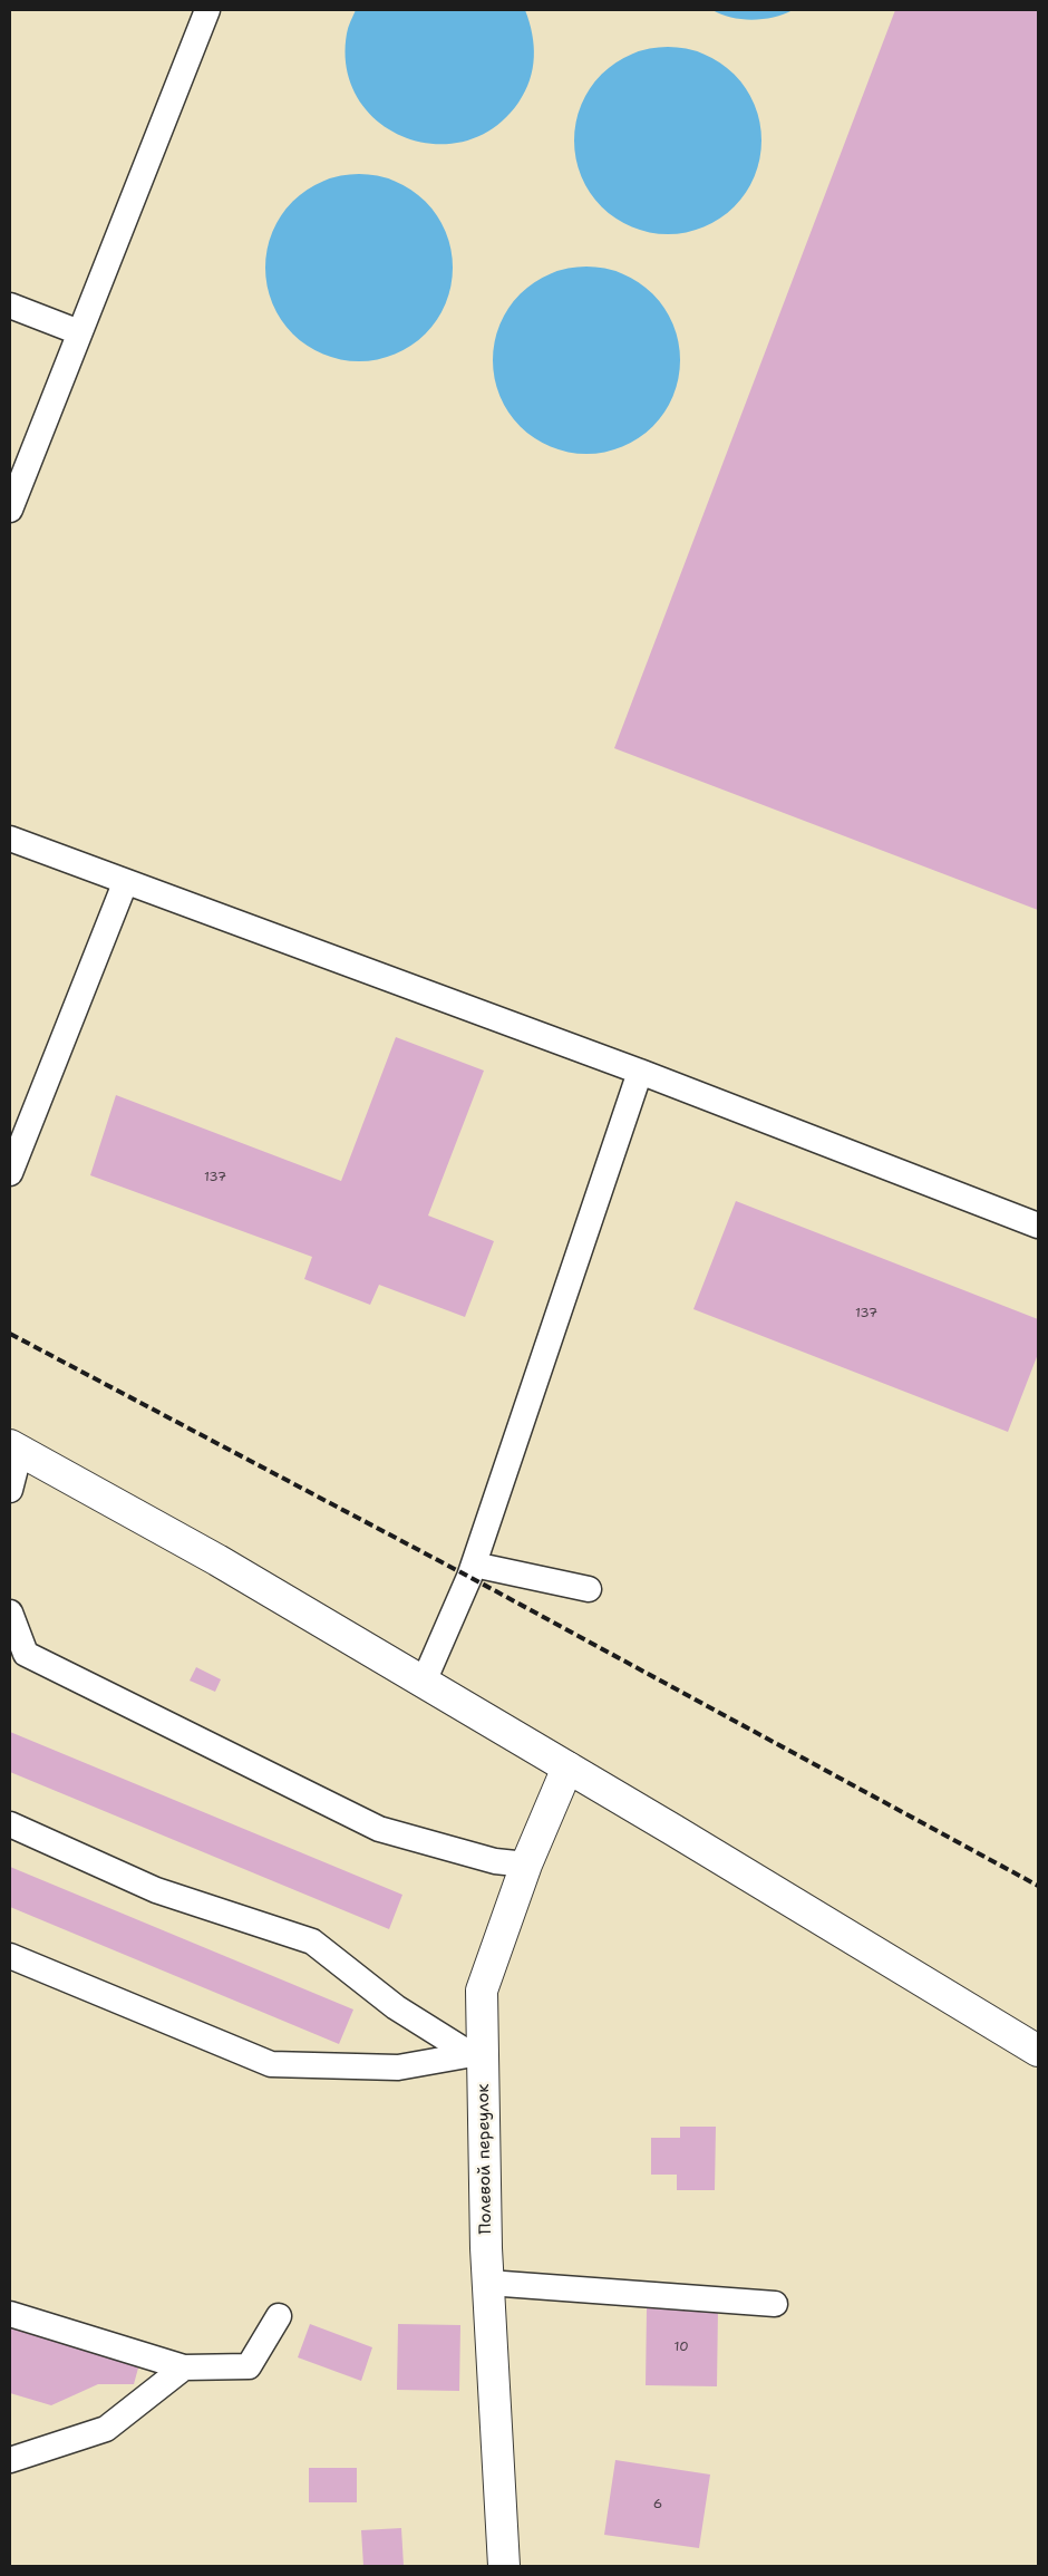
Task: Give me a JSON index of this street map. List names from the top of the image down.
{
  "streets": {
    "street": ["Полевой переулок"]
  },
  "house_numbers": [
    "137",
    "137",
    "10",
    "6"
  ]
}
